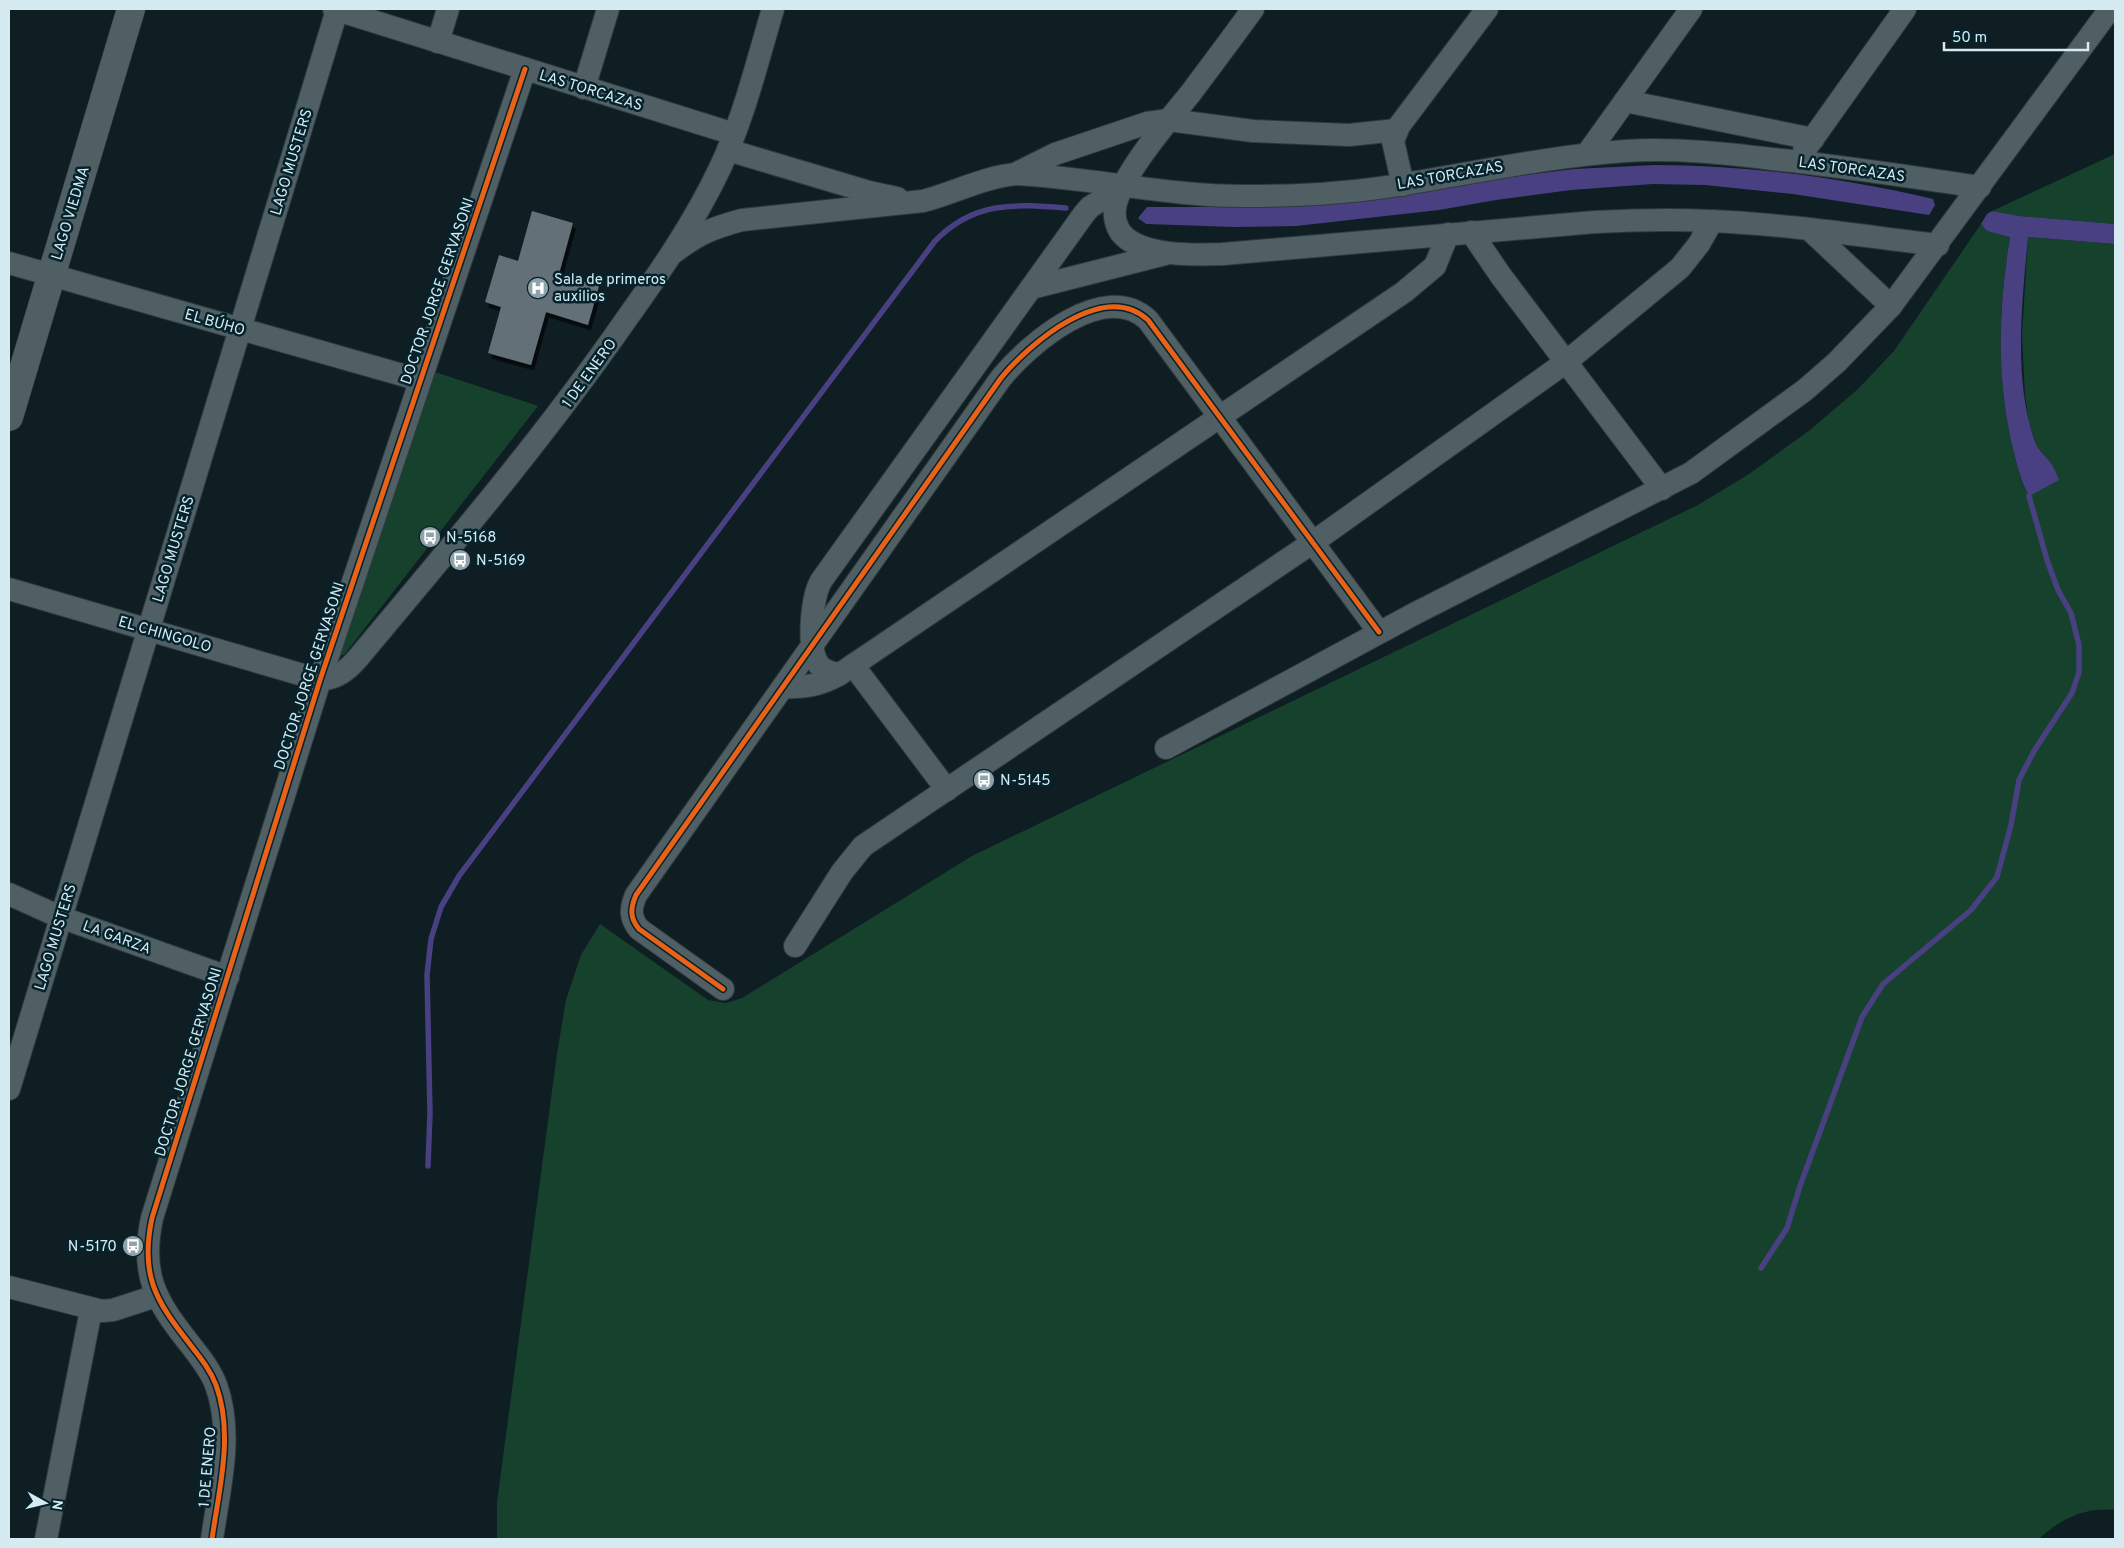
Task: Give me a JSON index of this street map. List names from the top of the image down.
{
  "streets": {
    "main road": ["LAGO VIEDMA"],
    "street": [
      "LAS TORCAZAS",
      "LAGO MUSTERS",
      "DOCTOR JORGE GERVASONI",
      "EL BÚHO",
      "1 DE ENERO",
      "EL CHINGOLO",
      "LA GARZA"
    ]
  },
  "crossings": [
    ["LAS TORCAZAS", "LAGO MUSTERS"],
    ["LAS TORCAZAS", "DOCTOR JORGE GERVASONI"],
    ["LAS TORCAZAS", "1 DE ENERO"],
    ["LAGO MUSTERS", "EL BÚHO"],
    ["LAGO MUSTERS", "EL CHINGOLO"],
    ["LAGO MUSTERS", "LA GARZA"],
    ["LAGO VIEDMA", "EL BÚHO"],
    ["DOCTOR JORGE GERVASONI", "EL BÚHO"],
    ["DOCTOR JORGE GERVASONI", "1 DE ENERO"],
    ["DOCTOR JORGE GERVASONI", "EL CHINGOLO"],
    ["DOCTOR JORGE GERVASONI", "LA GARZA"],
    ["1 DE ENERO", "EL CHINGOLO"]
  ],
  "places": {
    "hospital": ["Sala de primeros auxilios"],
    "bus stop": [
      "N-5168",
      "N-5169",
      "N-5145",
      "N-5170"
    ]
  },
  "scale_bar": "50 m",
  "north": "right"
}
